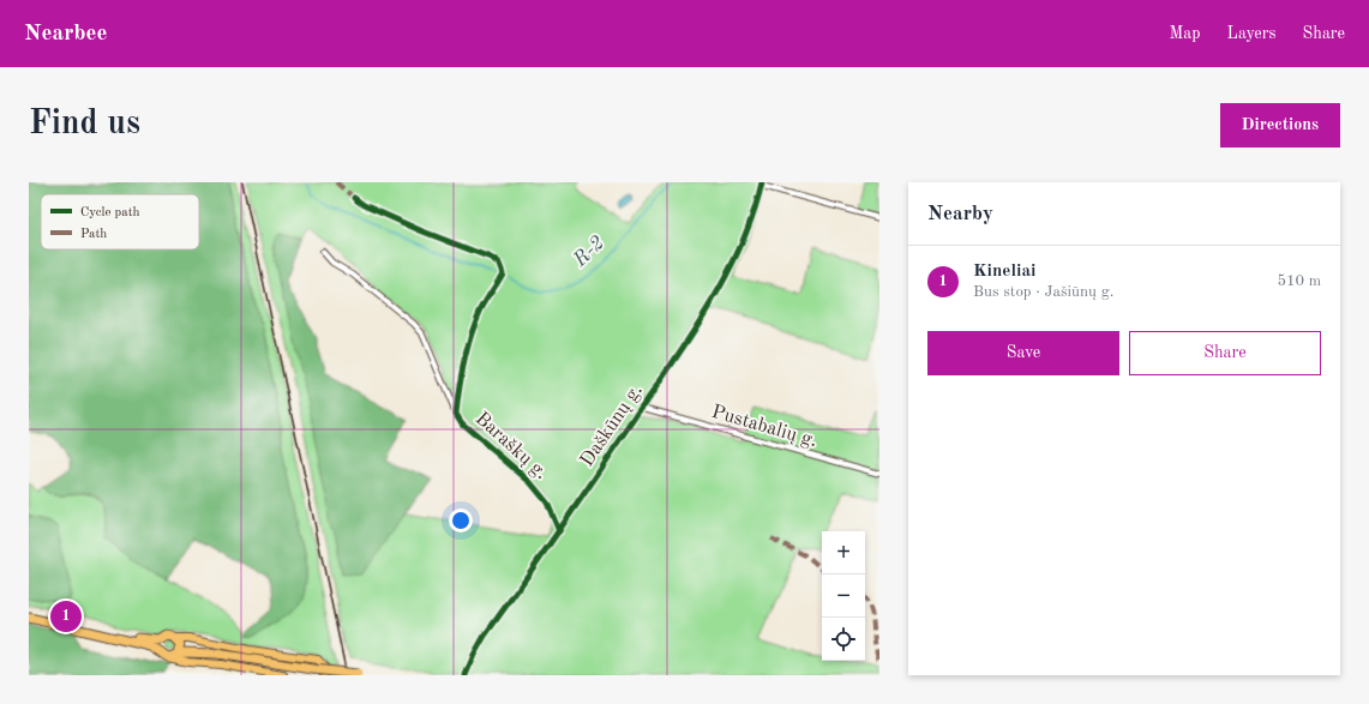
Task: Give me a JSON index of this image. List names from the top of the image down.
{
  "streets": {
    "street": ["Daškūnų g.", "Pustabalių g.", "Baraškų g."]
  },
  "crossings": [
    ["Daškūnų g.", "Pustabalių g."],
    ["Daškūnų g.", "Baraškų g."]
  ],
  "water": ["R-2"],
  "legend": ["Cycle path", "Path"],
  "page": {
    "header": "Nearbee",
    "nav": ["Map", "Layers", "Share"],
    "buttons": [
      "Directions",
      ["Save", "Share"]
    ],
    "title": "Find us",
    "heading": "Nearby",
    "list": [
      {
        "mark": "1",
        "name": "Kineliai",
        "note": "Bus stop · Jašiūnų g.",
        "value": "510 m"
      }
    ],
    "map_buttons": ["+", "−"],
    "pins": "1"
  }
}
